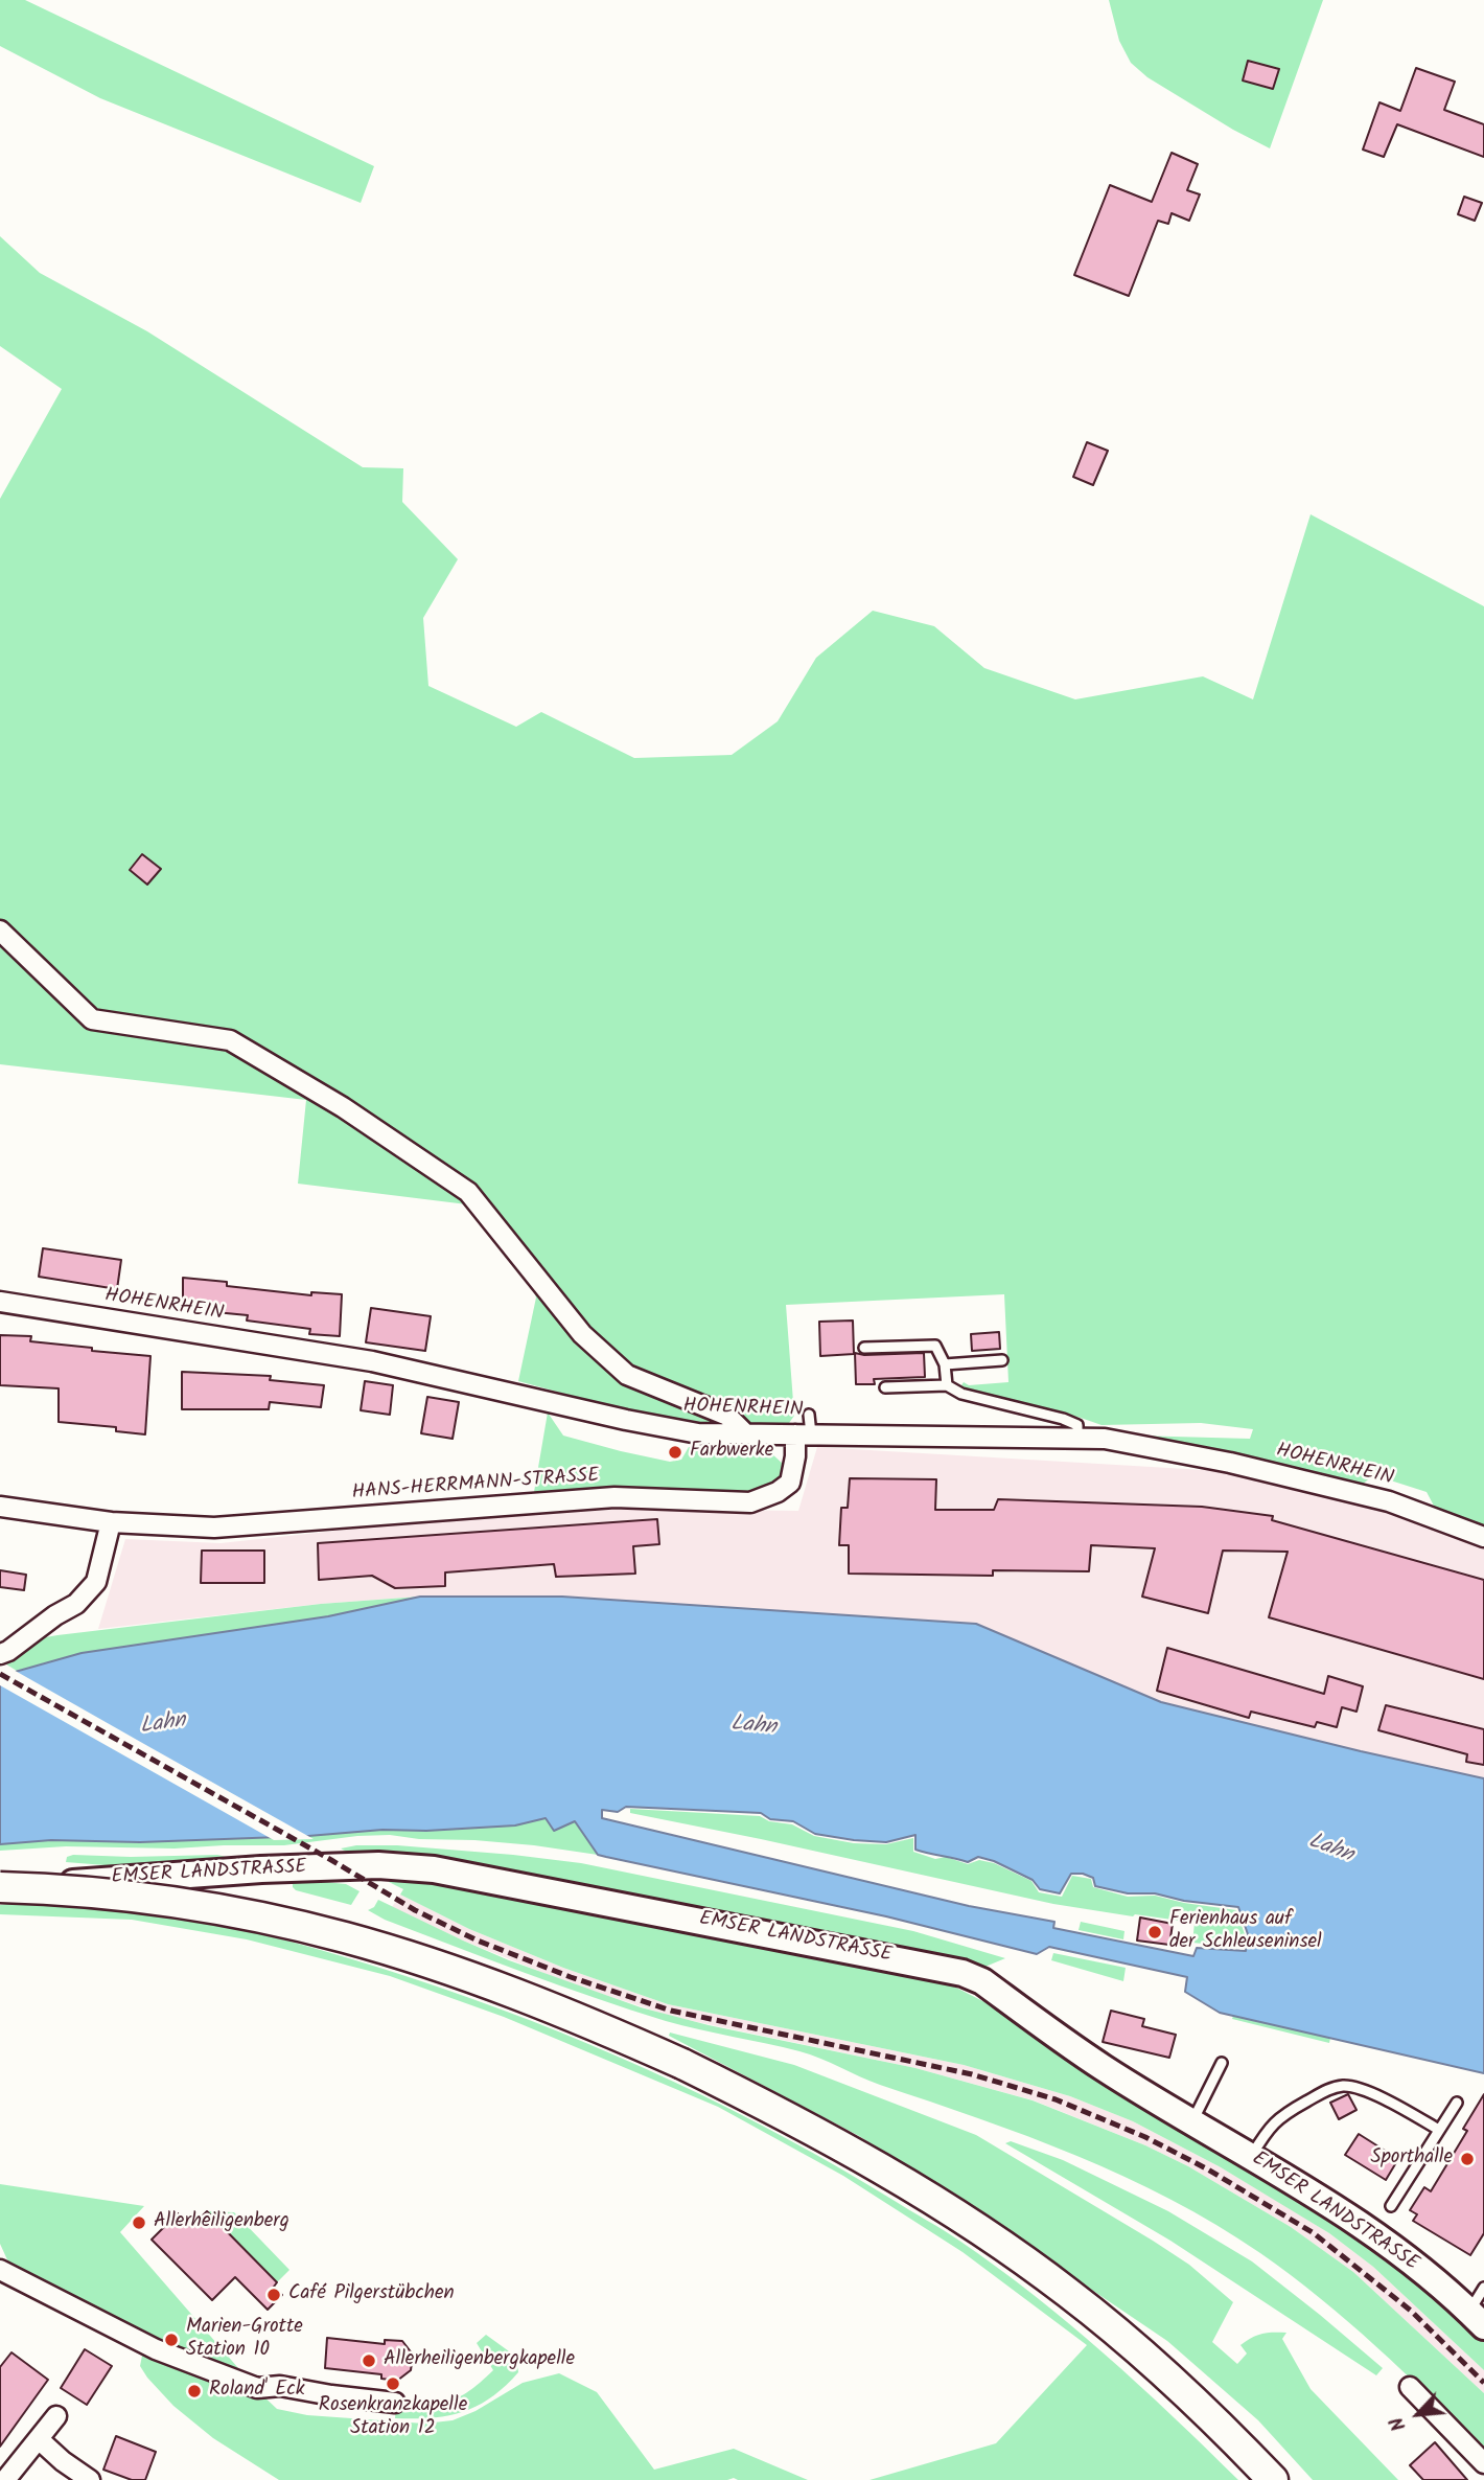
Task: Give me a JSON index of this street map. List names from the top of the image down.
{
  "streets": {
    "street": ["HOHENRHEIN", "HANS-HERRMANN-STRASSE", "EMSER LANDSTRASSE"]
  },
  "crossings": [
    ["HOHENRHEIN", "HANS-HERRMANN-STRASSE"]
  ],
  "water": ["Lahn"],
  "places": [
    "Farbwerke",
    "Ferienhaus auf der Schleuseninsel",
    "Sporthalle",
    "Allerheiligenberg",
    "Café Pilgerstübchen",
    "Marien-Grotte Station 10",
    "Allerheiligenbergkapelle",
    "Rosenkranzkapelle Station 12",
    "Roland' Eck"
  ],
  "north": "bottom left"
}
